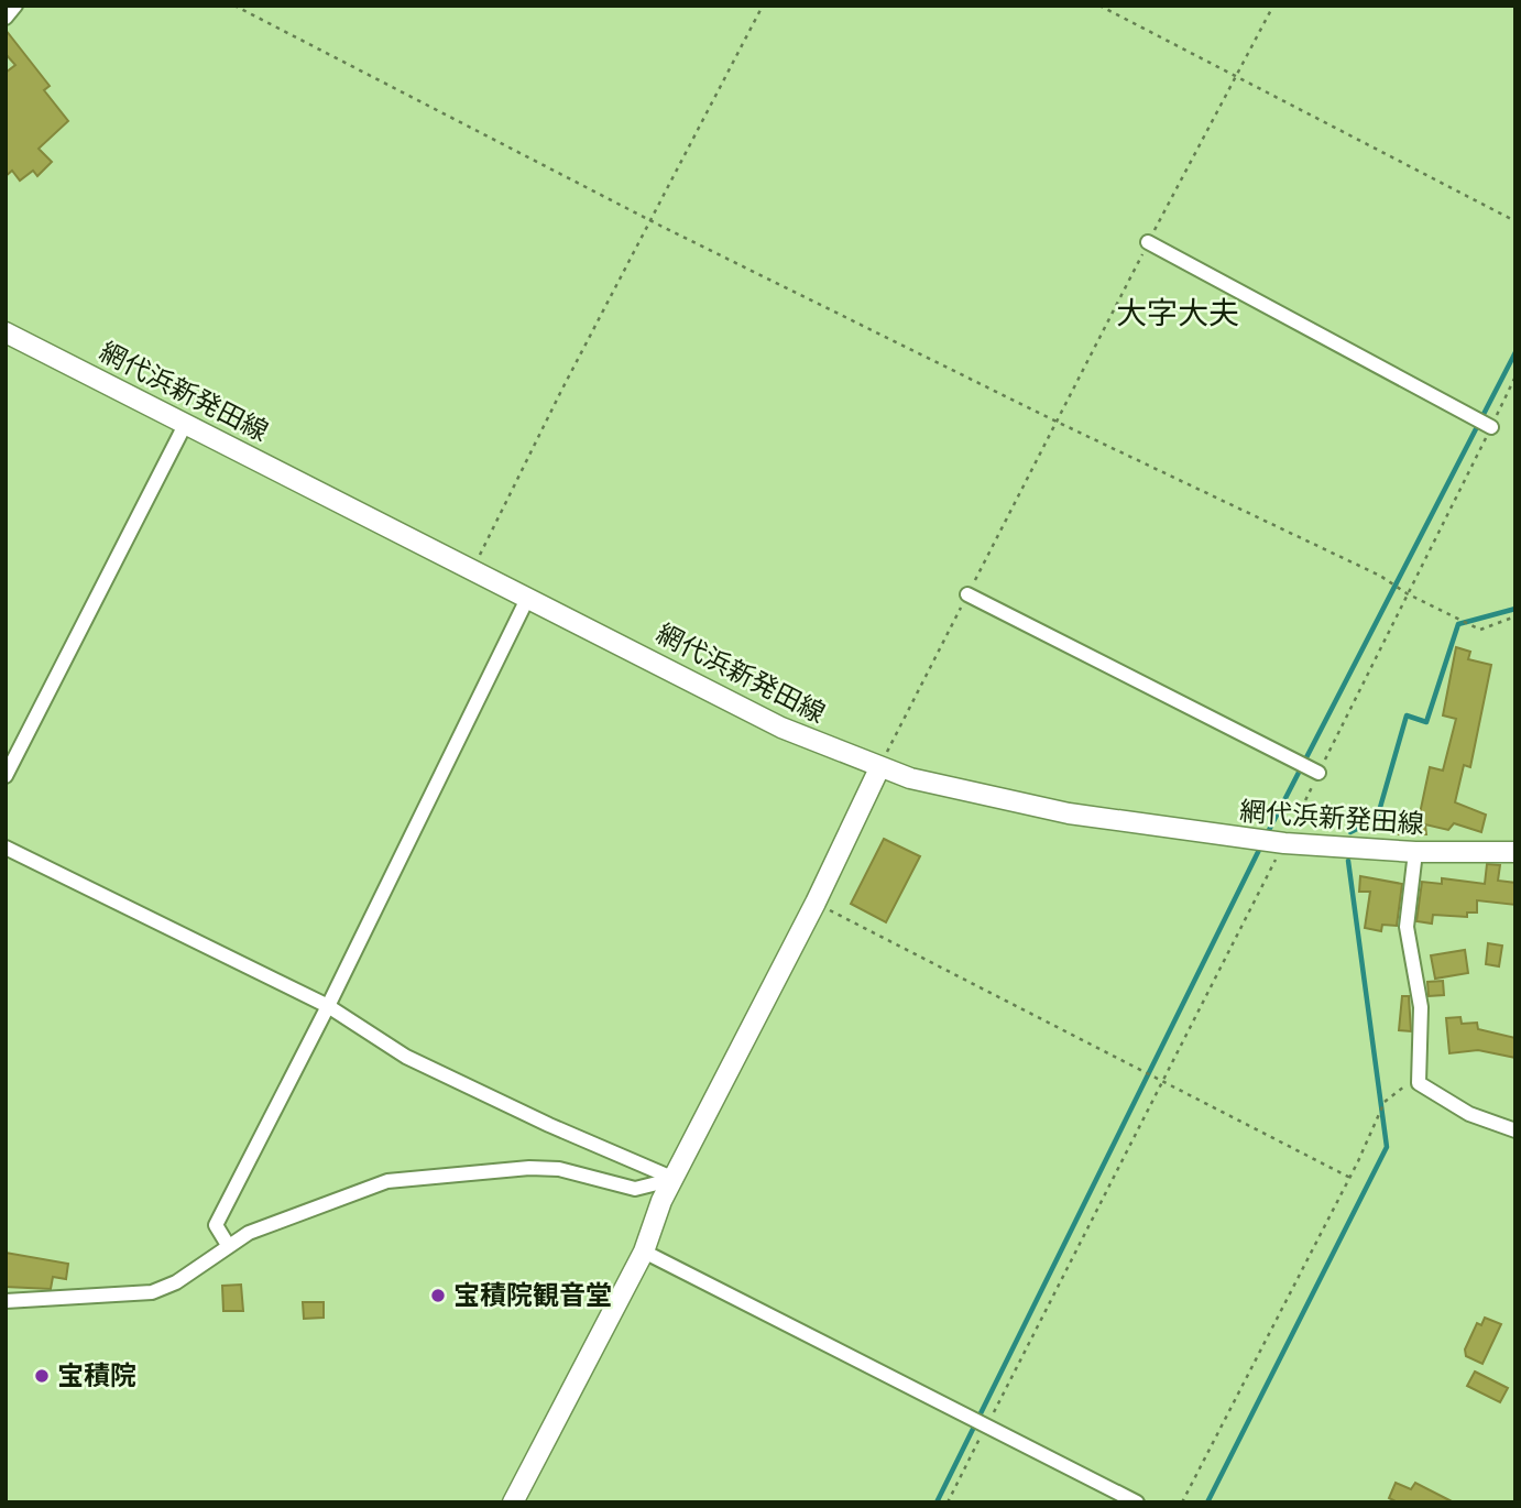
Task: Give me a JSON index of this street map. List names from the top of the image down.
{
  "streets": {
    "main road": ["網代浜新発田線"]
  },
  "districts": ["大字大夫"],
  "places": ["宝積院観音堂", "宝積院"]
}
